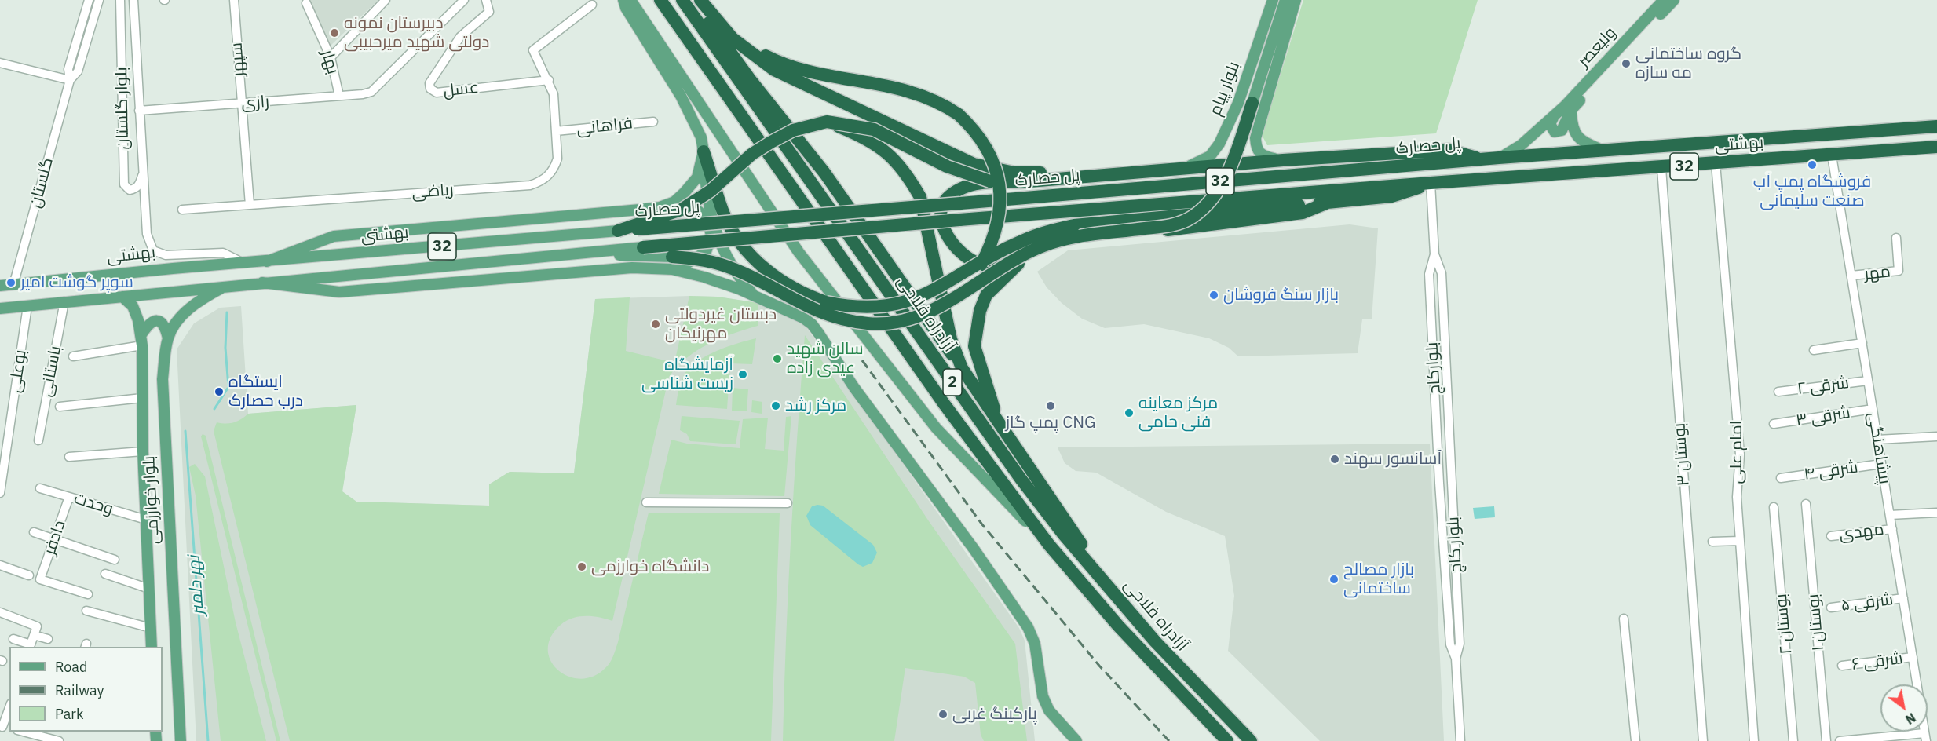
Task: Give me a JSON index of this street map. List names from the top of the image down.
{
  "streets": {
    "highway": [
      "بهشتی",
      "پل حصارک",
      "32",
      "آزادراه فلاحی",
      "2"
    ],
    "main road": [
      "ولیعصر",
      "بلوار پیام",
      "بهشتى",
      "بلوار خوارزمی"
    ],
    "street": [
      "سپهر",
      "بهار",
      "عسل",
      "رازی",
      "بلوار گلستان",
      "فراهانی",
      "گلستان",
      "ریاضی",
      "مهر",
      "بلوارکاج",
      "بوعلی",
      "باستانی",
      "۲ شرقی",
      "۳ شرقی",
      "پیشاهنگی",
      "امام علی",
      "بوستان ۳",
      "۴ شرقی",
      "وحدت",
      "مهدی",
      "دادفر",
      "بلوار کاج",
      "۵ شرقی",
      "بوستان ۱",
      "بوستان ۲",
      "۶ شرقی"
    ]
  },
  "crossings": [
    ["ولیعصر", "بهشتی"],
    ["سپهر", "رازی"],
    ["سپهر", "ریاضی"],
    ["بهار", "رازی"],
    ["عسل", "ریاضی"],
    ["رازی", "بلوار گلستان"],
    ["بلوار گلستان", "بهشتی"],
    ["فراهانی", "ریاضی"],
    ["بهشتی", "پل حصارک"],
    ["بهشتی", "گلستان"],
    ["بهشتی", "بهشتى"],
    ["بهشتی", "پیشاهنگی"],
    ["بهشتی", "امام علی"],
    ["بهشتی", "بوستان ۳"],
    ["پل حصارک", "32"],
    ["پل حصارک", "بهشتى"],
    ["32", "بوعلی"],
    ["32", "باستانی"],
    ["32", "بلوار خوارزمی"],
    ["مهر", "پیشاهنگی"],
    ["بلوارکاج", "بلوار کاج"],
    ["۲ شرقی", "پیشاهنگی"],
    ["۳ شرقی", "پیشاهنگی"],
    ["پیشاهنگی", "۴ شرقی"],
    ["پیشاهنگی", "مهدی"],
    ["پیشاهنگی", "۵ شرقی"],
    ["پیشاهنگی", "۶ شرقی"],
    ["بلوار خوارزمی", "وحدت"],
    ["وحدت", "دادفر"]
  ],
  "water": ["نهر دلمبر"],
  "places": [
    "دبیرستان نمونه دولتی شهید میرحبیبی",
    "گروه ساختمانی مه سازه",
    "فروشگاه پمپ آب صنعت سلیمانی",
    "سوپر گوشت امیر",
    "بازار سنگ فروشان",
    "دبستان غیردولتی مهرنیکان",
    "سالن شهید عیدی زاده",
    "آزمایشگاه زیست شناسی",
    "ایستگاه درب حصارک",
    "مرکز رشد",
    "پمپ گاز CNG",
    "مرکز معاینه فنی حامی",
    "آسانسور سهند",
    "دانشگاه خوارزمی",
    "بازار مصالح ساختمانی",
    "پارکینگ غربی"
  ],
  "legend": ["Road", "Railway", "Park"],
  "north": "bottom right"
}
